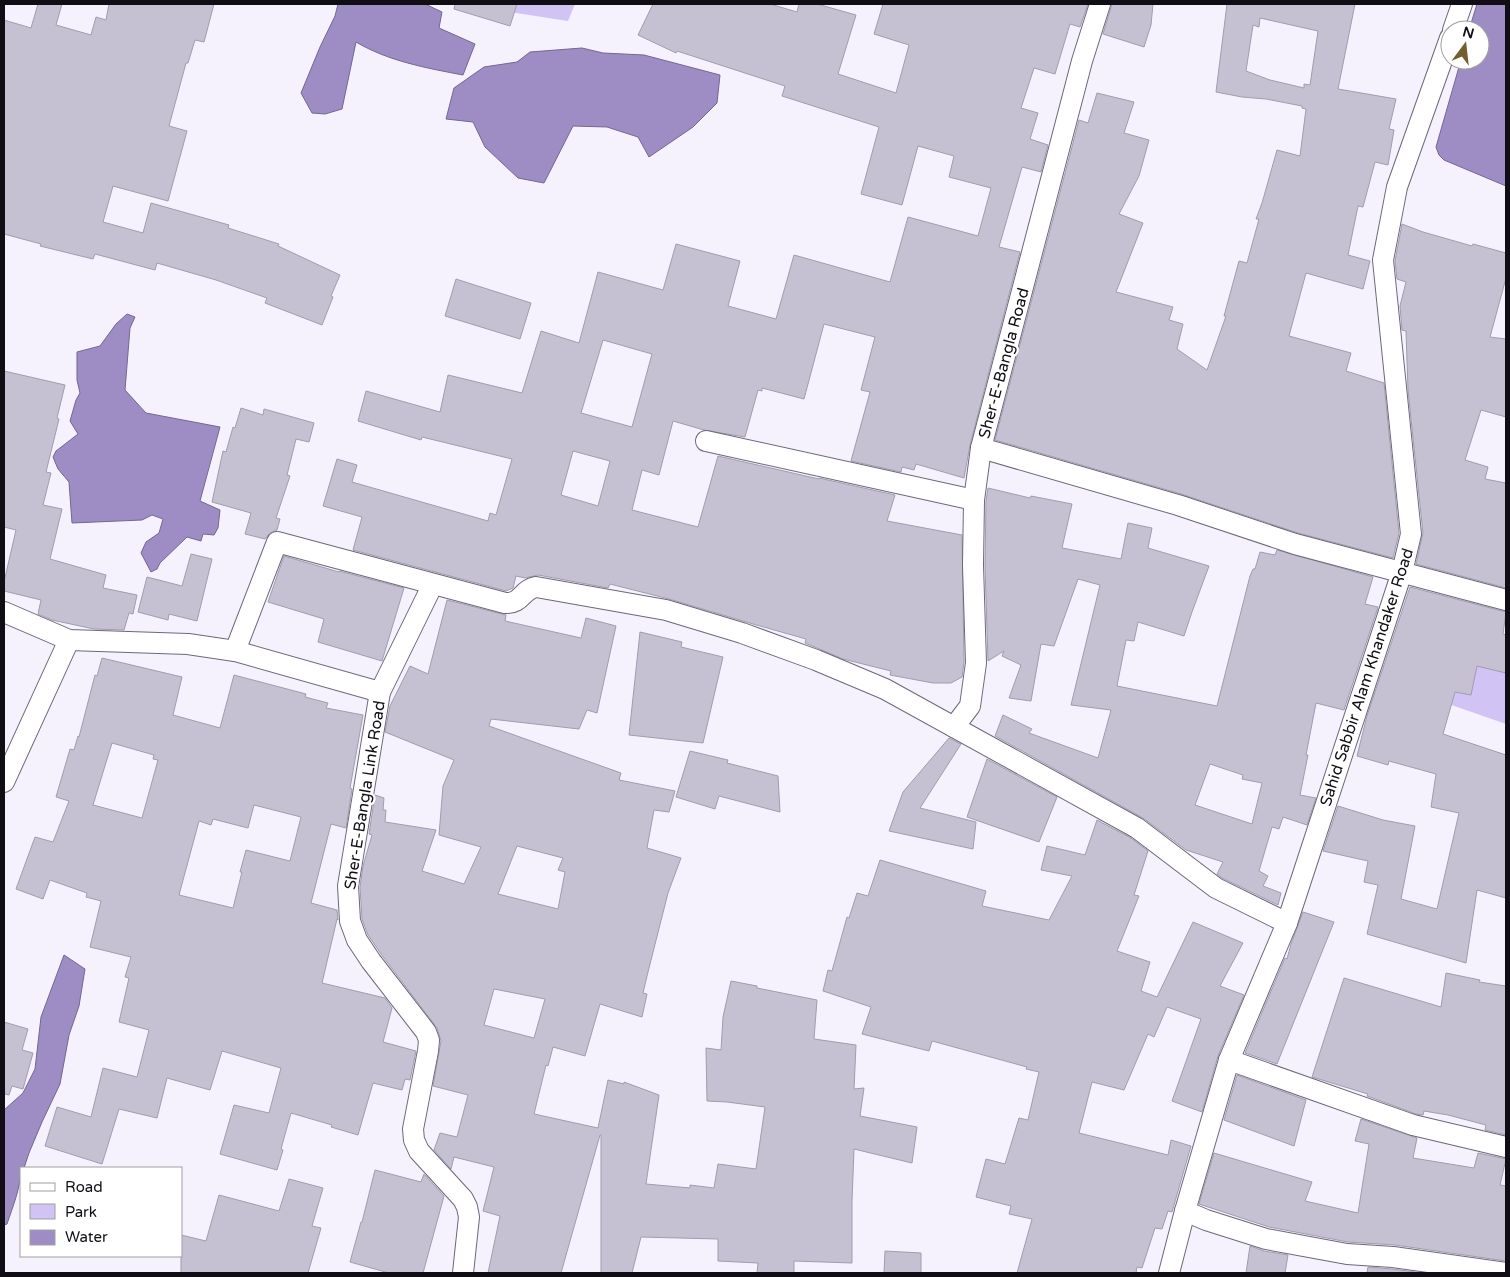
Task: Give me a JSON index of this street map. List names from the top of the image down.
{
  "streets": {
    "street": ["Sher-E-Bangla Road", "Sahid Sabbir Alam Khandaker Road", "Sher-E-Bangla Link Road"]
  },
  "legend": ["Road", "Park", "Water"],
  "north": "top"
}
